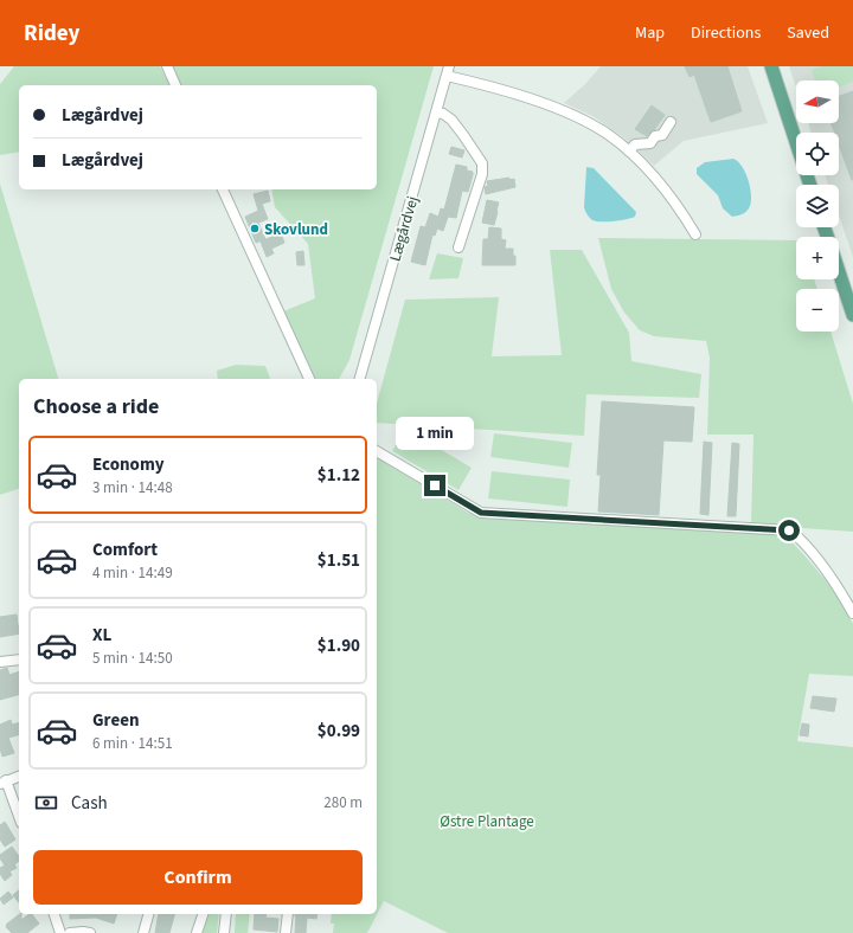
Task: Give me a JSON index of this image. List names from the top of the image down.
{
  "streets": {
    "street": ["Lægårdvej"]
  },
  "parks": ["Østre Plantage"],
  "places": ["Skovlund"],
  "north": "left",
  "page": {
    "header": "Ridey",
    "nav": ["Map", "Directions", "Saved"],
    "map_buttons": ["+", "−"],
    "banner": ["Lægårdvej", "Lægårdvej"],
    "heading": "Choose a ride",
    "bubble": "1 min",
    "list": [
      {
        "name": "Economy",
        "note": "3 min · 14:48",
        "value": "$1.12"
      },
      {
        "name": "Comfort",
        "note": "4 min · 14:49",
        "value": "$1.51"
      },
      {
        "name": "XL",
        "note": "5 min · 14:50",
        "value": "$1.90"
      },
      {
        "name": "Green",
        "note": "6 min · 14:51",
        "value": "$0.99"
      }
    ],
    "pay": ["Cash", "280 m"],
    "buttons": "Confirm"
  }
}
